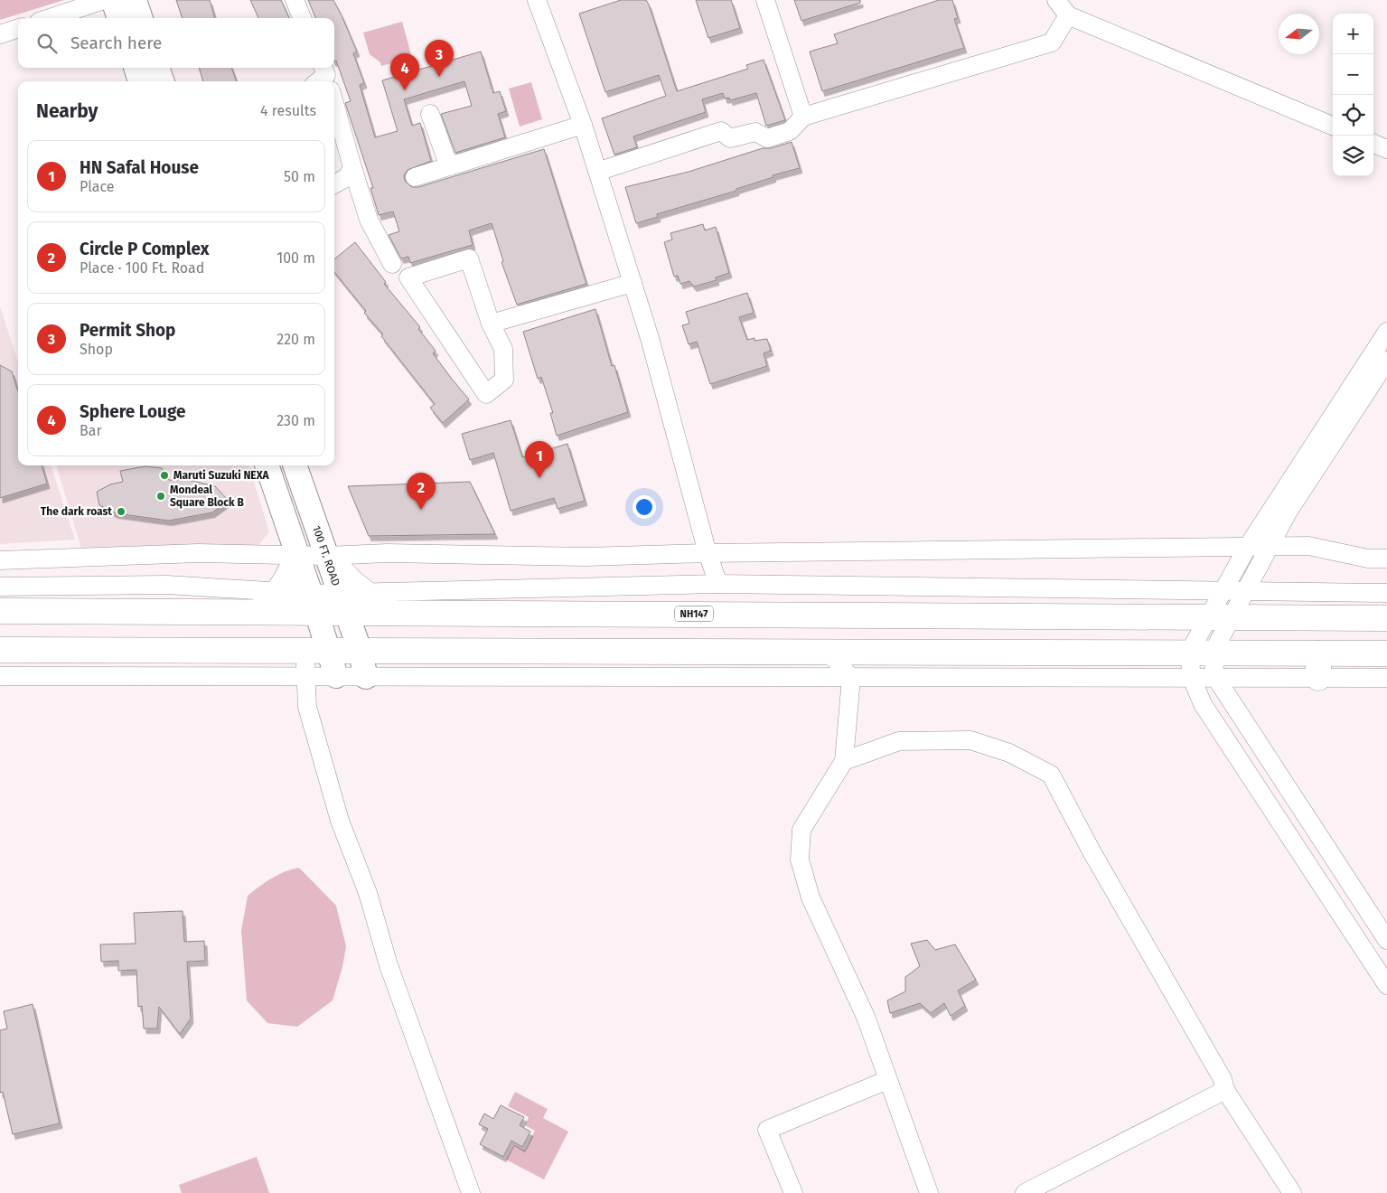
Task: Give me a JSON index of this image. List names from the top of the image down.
{
  "streets": {
    "highway": ["NH147"],
    "main road": ["100 FT. ROAD"]
  },
  "crossings": [
    ["100 FT. ROAD", "NH147"]
  ],
  "places": ["Maruti Suzuki NEXA", "Mondeal Square Block B", "The dark roast"],
  "north": "left",
  "page": {
    "map_buttons": ["+", "−"],
    "search": "Search here",
    "pins": [
      "3",
      "4",
      "1",
      "2"
    ],
    "heading": ["Nearby", "4 results"],
    "list": [
      {
        "mark": "1",
        "name": "HN Safal House",
        "note": "Place",
        "value": "50 m"
      },
      {
        "mark": "2",
        "name": "Circle P Complex",
        "note": "Place · 100 Ft. Road",
        "value": "100 m"
      },
      {
        "mark": "3",
        "name": "Permit Shop",
        "note": "Shop",
        "value": "220 m"
      },
      {
        "mark": "4",
        "name": "Sphere Louge",
        "note": "Bar",
        "value": "230 m"
      }
    ]
  }
}
